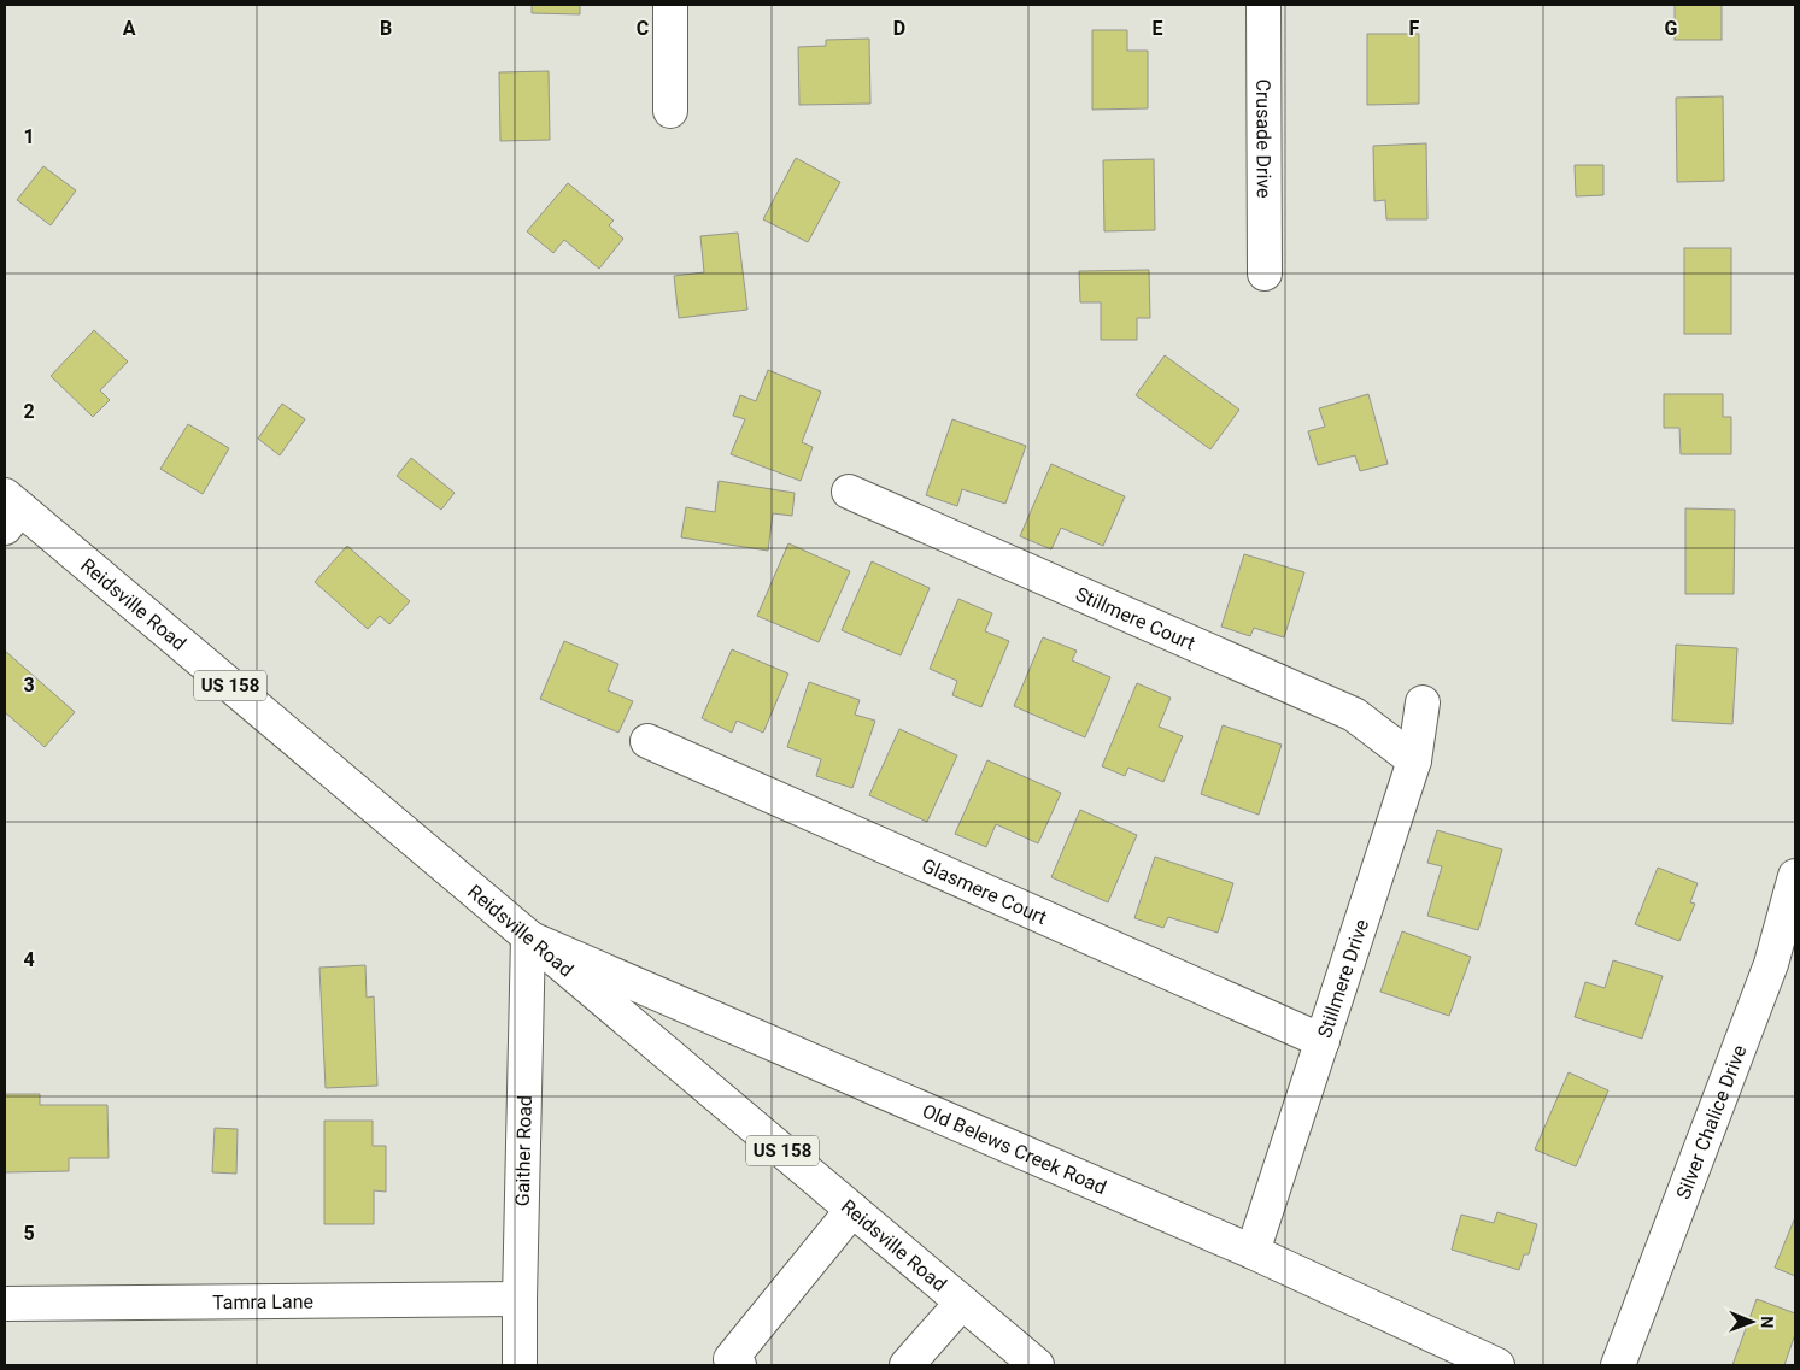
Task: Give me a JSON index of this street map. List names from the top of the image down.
{
  "streets": {
    "main road": [
      "Crusade Drive",
      "Reidsville Road",
      "Stillmere Court",
      "US 158",
      "Glasmere Court",
      "Stillmere Drive",
      "Silver Chalice Drive",
      "Old Belews Creek Road",
      "Gaither Road",
      "Tamra Lane"
    ]
  },
  "crossings": [
    ["Reidsville Road", "Old Belews Creek Road"],
    ["Reidsville Road", "Gaither Road"],
    ["Stillmere Court", "Stillmere Drive"],
    ["Glasmere Court", "Stillmere Drive"],
    ["Stillmere Drive", "Old Belews Creek Road"],
    ["Old Belews Creek Road", "Gaither Road"],
    ["Gaither Road", "Tamra Lane"]
  ],
  "north": "right",
  "grid": {
    "columns": [
      "A",
      "B",
      "C",
      "D",
      "E",
      "F",
      "G"
    ],
    "rows": [
      "1",
      "2",
      "3",
      "4",
      "5"
    ]
  }
}
